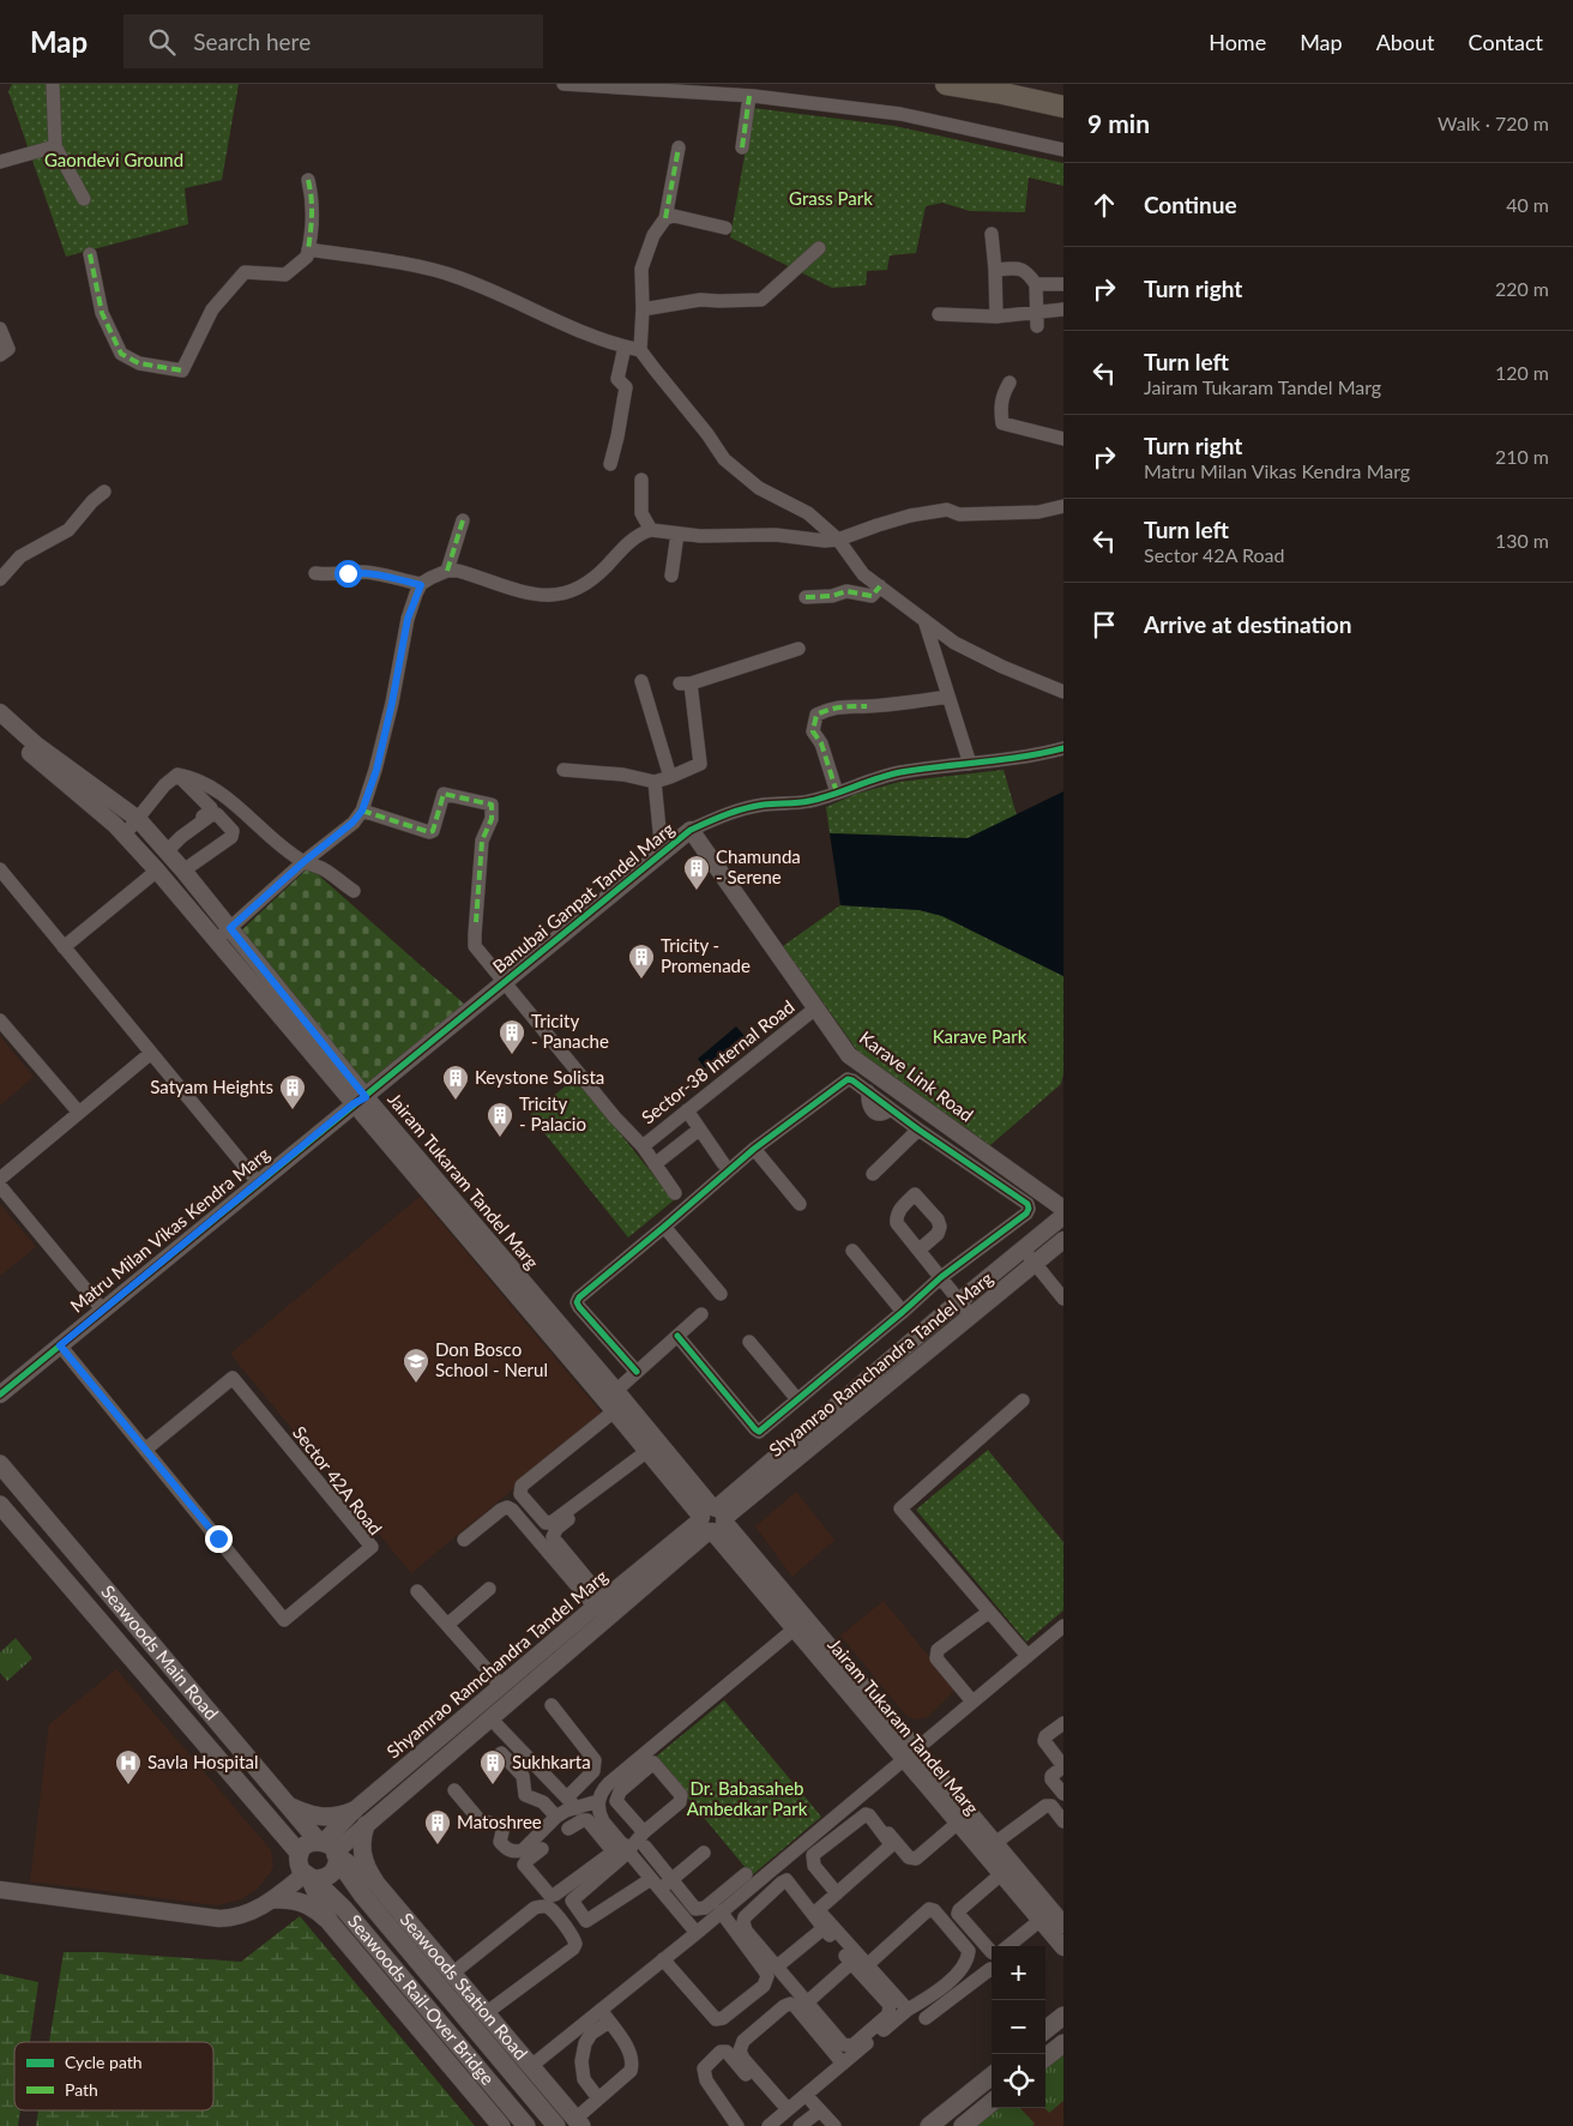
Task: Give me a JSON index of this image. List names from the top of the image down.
{
  "streets": {
    "main road": ["Seawoods Main Road", "Seawoods Station Road", "Seawoods Rail-Over Bridge"],
    "street": [
      "Banubai Ganpat Tandel Marg",
      "Sector-38 Internal Road",
      "Karave Link Road",
      "Jairam Tukaram Tandel Marg",
      "Matru Milan Vikas Kendra Marg",
      "Shyamrao Ramchandra Tandel Marg",
      "Sector 42A Road"
    ]
  },
  "crossings": [
    ["Banubai Ganpat Tandel Marg", "Sector-38 Internal Road"],
    ["Banubai Ganpat Tandel Marg", "Karave Link Road"],
    ["Banubai Ganpat Tandel Marg", "Jairam Tukaram Tandel Marg"],
    ["Banubai Ganpat Tandel Marg", "Matru Milan Vikas Kendra Marg"],
    ["Sector-38 Internal Road", "Karave Link Road"],
    ["Jairam Tukaram Tandel Marg", "Matru Milan Vikas Kendra Marg"],
    ["Jairam Tukaram Tandel Marg", "Shyamrao Ramchandra Tandel Marg"],
    ["Matru Milan Vikas Kendra Marg", "Sector 42A Road"],
    ["Shyamrao Ramchandra Tandel Marg", "Seawoods Main Road"],
    ["Shyamrao Ramchandra Tandel Marg", "Seawoods Station Road"],
    ["Shyamrao Ramchandra Tandel Marg", "Seawoods Rail-Over Bridge"],
    ["Seawoods Main Road", "Seawoods Station Road"],
    ["Seawoods Main Road", "Seawoods Rail-Over Bridge"],
    ["Seawoods Station Road", "Seawoods Rail-Over Bridge"]
  ],
  "parks": [
    "Gaondevi Ground",
    "Grass Park",
    "Karave Park",
    "Dr. Babasaheb Ambedkar Park"
  ],
  "places": {
    "building": [
      "Chamunda - Serene",
      "Tricity - Promenade",
      "Tricity - Panache",
      "Keystone Solista",
      "Satyam Heights",
      "Tricity - Palacio",
      "Sukhkarta",
      "Matoshree"
    ],
    "school or university": ["Don Bosco School - Nerul"],
    "hospital": ["Savla Hospital"]
  },
  "legend": ["Cycle path", "Path"],
  "page": {
    "header": "Map",
    "search": "Search here",
    "nav": [
      "Home",
      "Map",
      "About",
      "Contact"
    ],
    "heading": ["9 min", "Walk · 720 m"],
    "list": [
      ["Continue", "40 m"],
      ["Turn right", "220 m"],
      ["Turn left", "Jairam Tukaram Tandel Marg", "120 m"],
      ["Turn right", "Matru Milan Vikas Kendra Marg", "210 m"],
      ["Turn left", "Sector 42A Road", "130 m"],
      "Arrive at destination"
    ],
    "map_buttons": ["+", "−"]
  }
}
